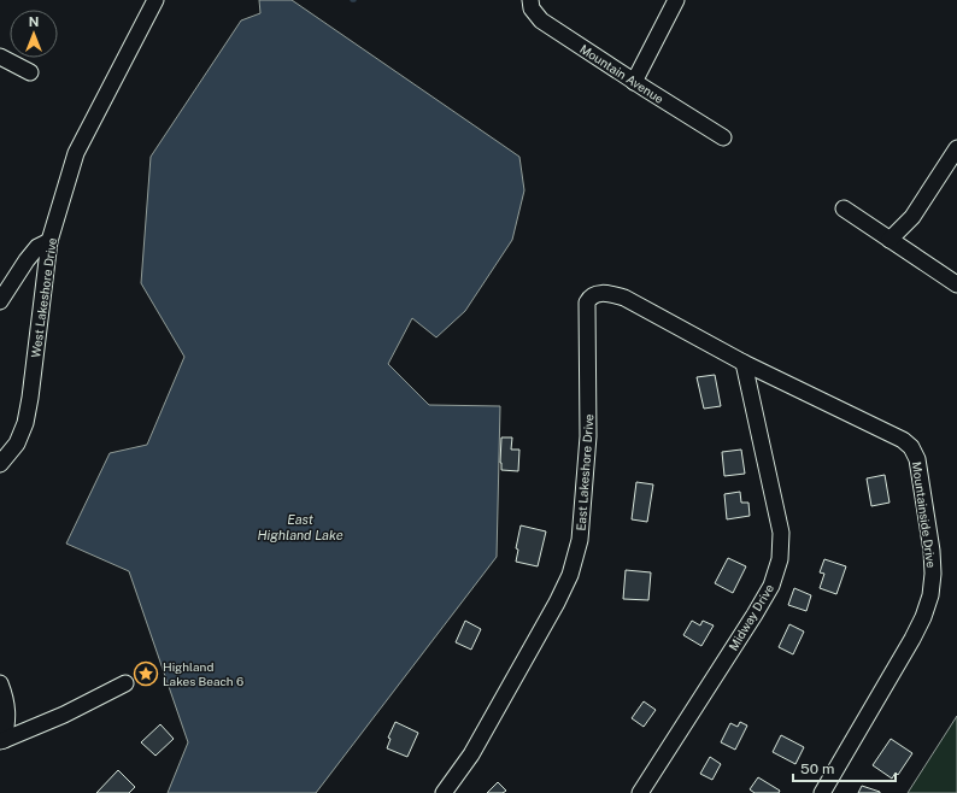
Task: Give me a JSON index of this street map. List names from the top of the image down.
{
  "streets": {
    "street": [
      "Mountain Avenue",
      "West Lakeshore Drive",
      "East Lakeshore Drive",
      "Mountainside Drive",
      "Midway Drive"
    ]
  },
  "crossings": [
    ["East Lakeshore Drive", "Mountainside Drive"],
    ["Mountainside Drive", "Midway Drive"]
  ],
  "water": ["East Highland Lake"],
  "places": {
    "place": ["Highland Lakes Beach 6"]
  },
  "scale_bar": "50 m",
  "north": "top"
}
